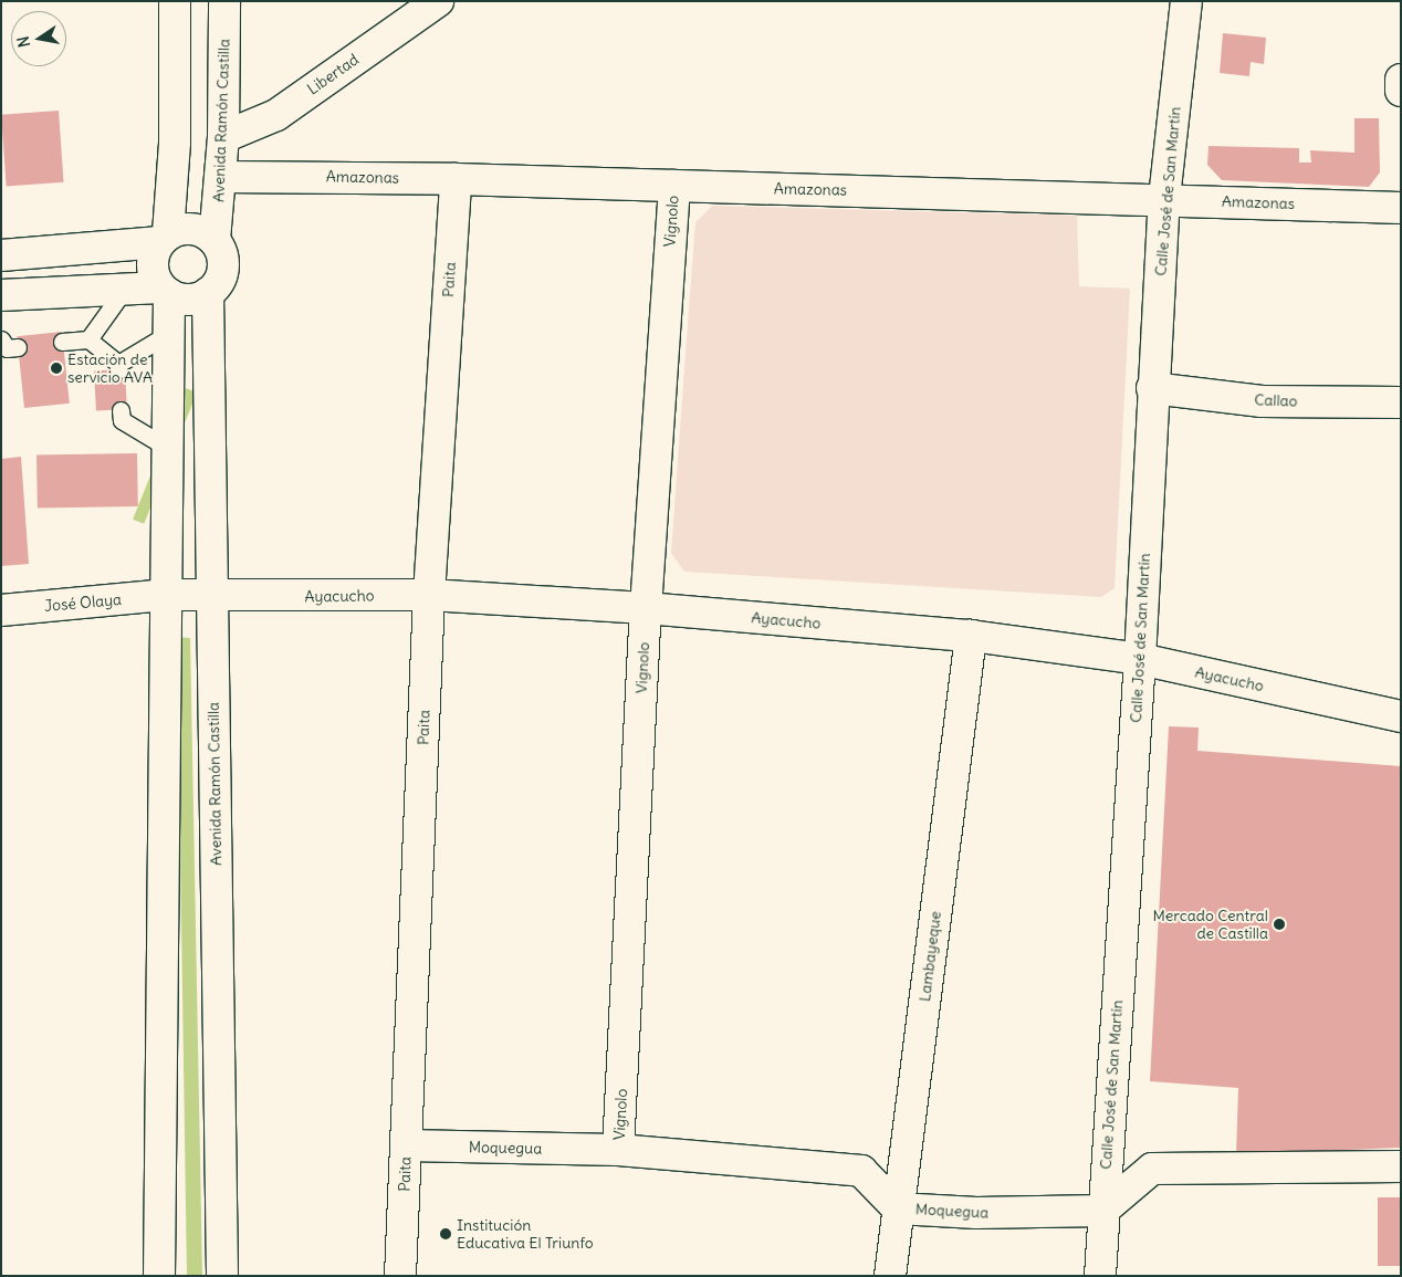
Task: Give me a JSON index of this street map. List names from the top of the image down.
{
  "streets": {
    "street": [
      "Libertad",
      "Avenida Ramón Castilla",
      "Amazonas",
      "Calle José de San Martín",
      "Vignolo",
      "Paita",
      "Callao",
      "Ayacucho",
      "José Olaya",
      "Lambayeque",
      "Moquegua"
    ]
  },
  "crossings": [
    ["Libertad", "Avenida Ramón Castilla"],
    ["Avenida Ramón Castilla", "Amazonas"],
    ["Avenida Ramón Castilla", "Ayacucho"],
    ["Amazonas", "Calle José de San Martín"],
    ["Amazonas", "Vignolo"],
    ["Amazonas", "Paita"],
    ["Calle José de San Martín", "Callao"],
    ["Calle José de San Martín", "Ayacucho"],
    ["Calle José de San Martín", "Moquegua"],
    ["Vignolo", "Ayacucho"],
    ["Vignolo", "Moquegua"],
    ["Paita", "Ayacucho"],
    ["Paita", "Moquegua"],
    ["Ayacucho", "José Olaya"],
    ["Ayacucho", "Lambayeque"],
    ["Lambayeque", "Moquegua"]
  ],
  "places": ["Estación de servicio AVA", "Mercado Central de Castilla", "Institución Educativa El Triunfo"],
  "north": "left"
}
